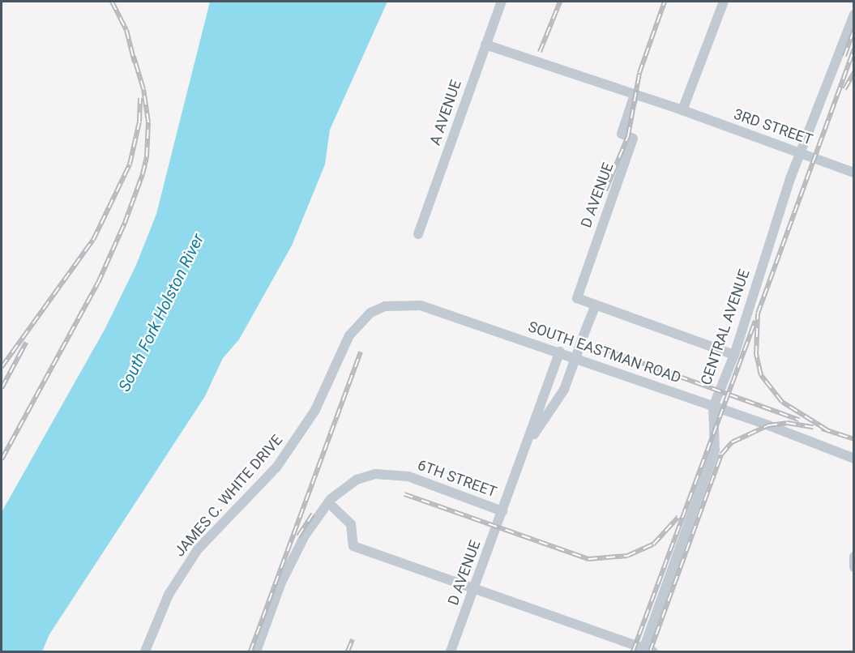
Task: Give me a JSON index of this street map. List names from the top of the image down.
{
  "streets": {
    "street": [
      "A AVENUE",
      "3RD STREET",
      "D AVENUE",
      "CENTRAL AVENUE",
      "SOUTH EASTMAN ROAD",
      "6TH STREET",
      "JAMES C. WHITE DRIVE"
    ]
  },
  "crossings": [
    ["3RD STREET", "CENTRAL AVENUE"],
    ["D AVENUE", "SOUTH EASTMAN ROAD"],
    ["D AVENUE", "6TH STREET"],
    ["CENTRAL AVENUE", "SOUTH EASTMAN ROAD"],
    ["SOUTH EASTMAN ROAD", "JAMES C. WHITE DRIVE"]
  ],
  "water": ["South Fork Holston River"]
}
